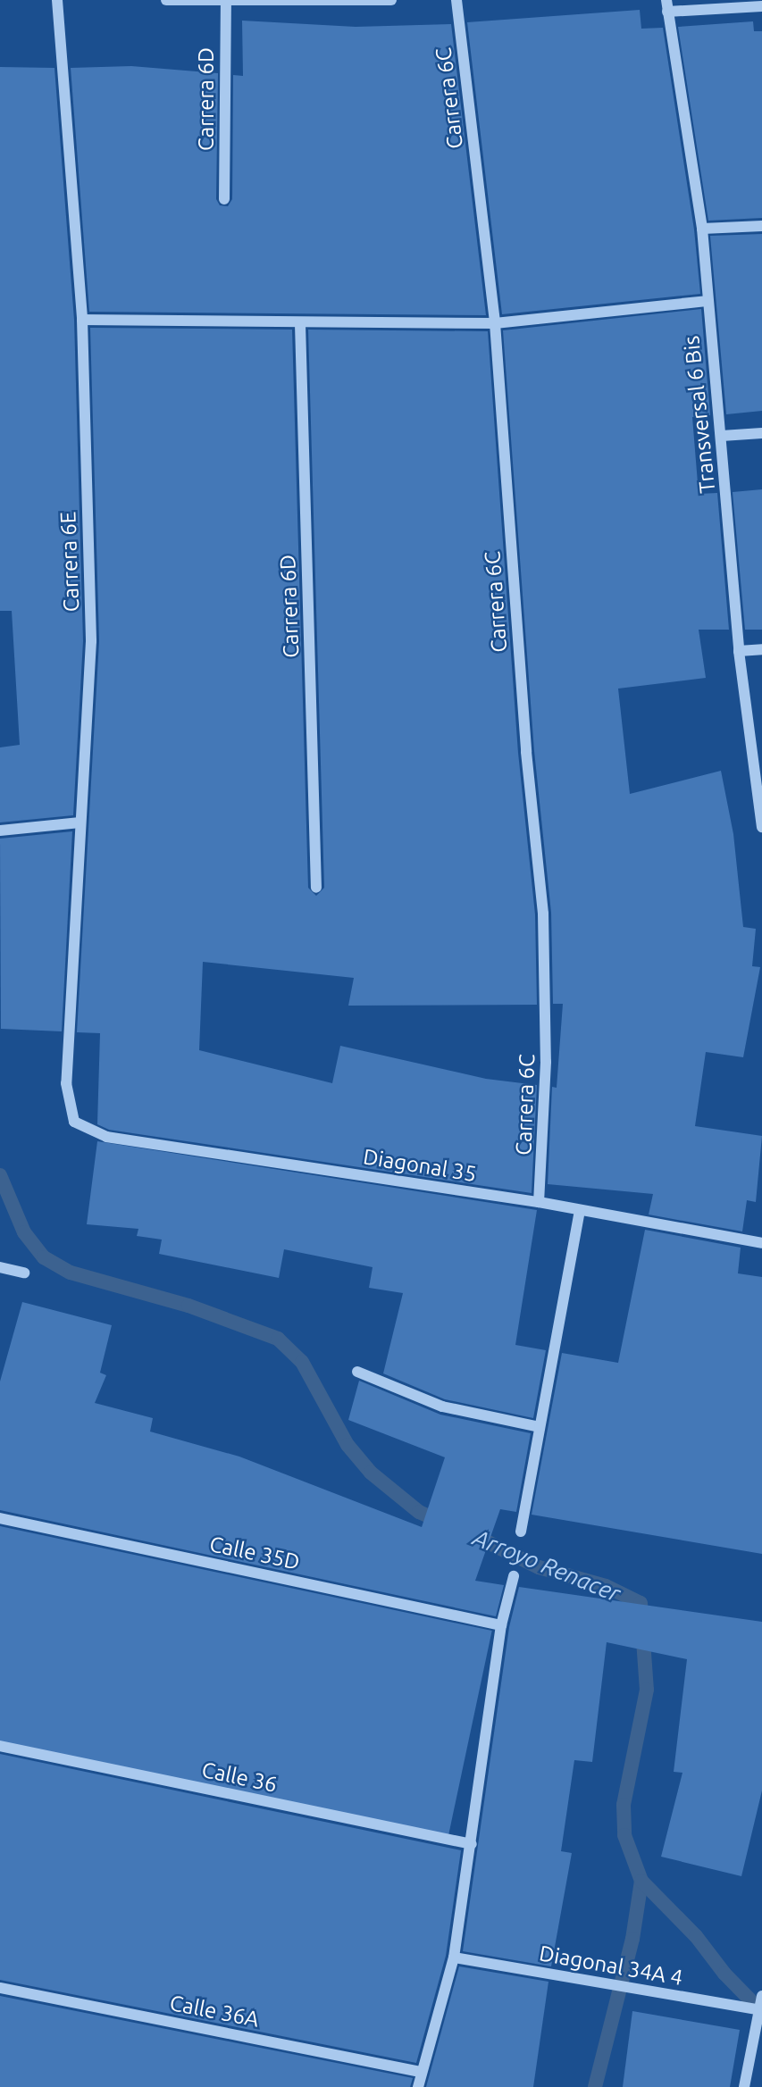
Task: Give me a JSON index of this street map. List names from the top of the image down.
{
  "streets": {
    "street": [
      "Carrera 6C",
      "Carrera 6D",
      "Transversal 6 Bis",
      "Carrera 6E",
      "Diagonal 35",
      "Calle 35D",
      "Calle 36",
      "Diagonal 34A 4",
      "Calle 36A"
    ]
  },
  "crossings": [
    ["Carrera 6C", "Diagonal 35"],
    ["Carrera 6E", "Diagonal 35"]
  ],
  "water": ["Arroyo Renacer"]
}
